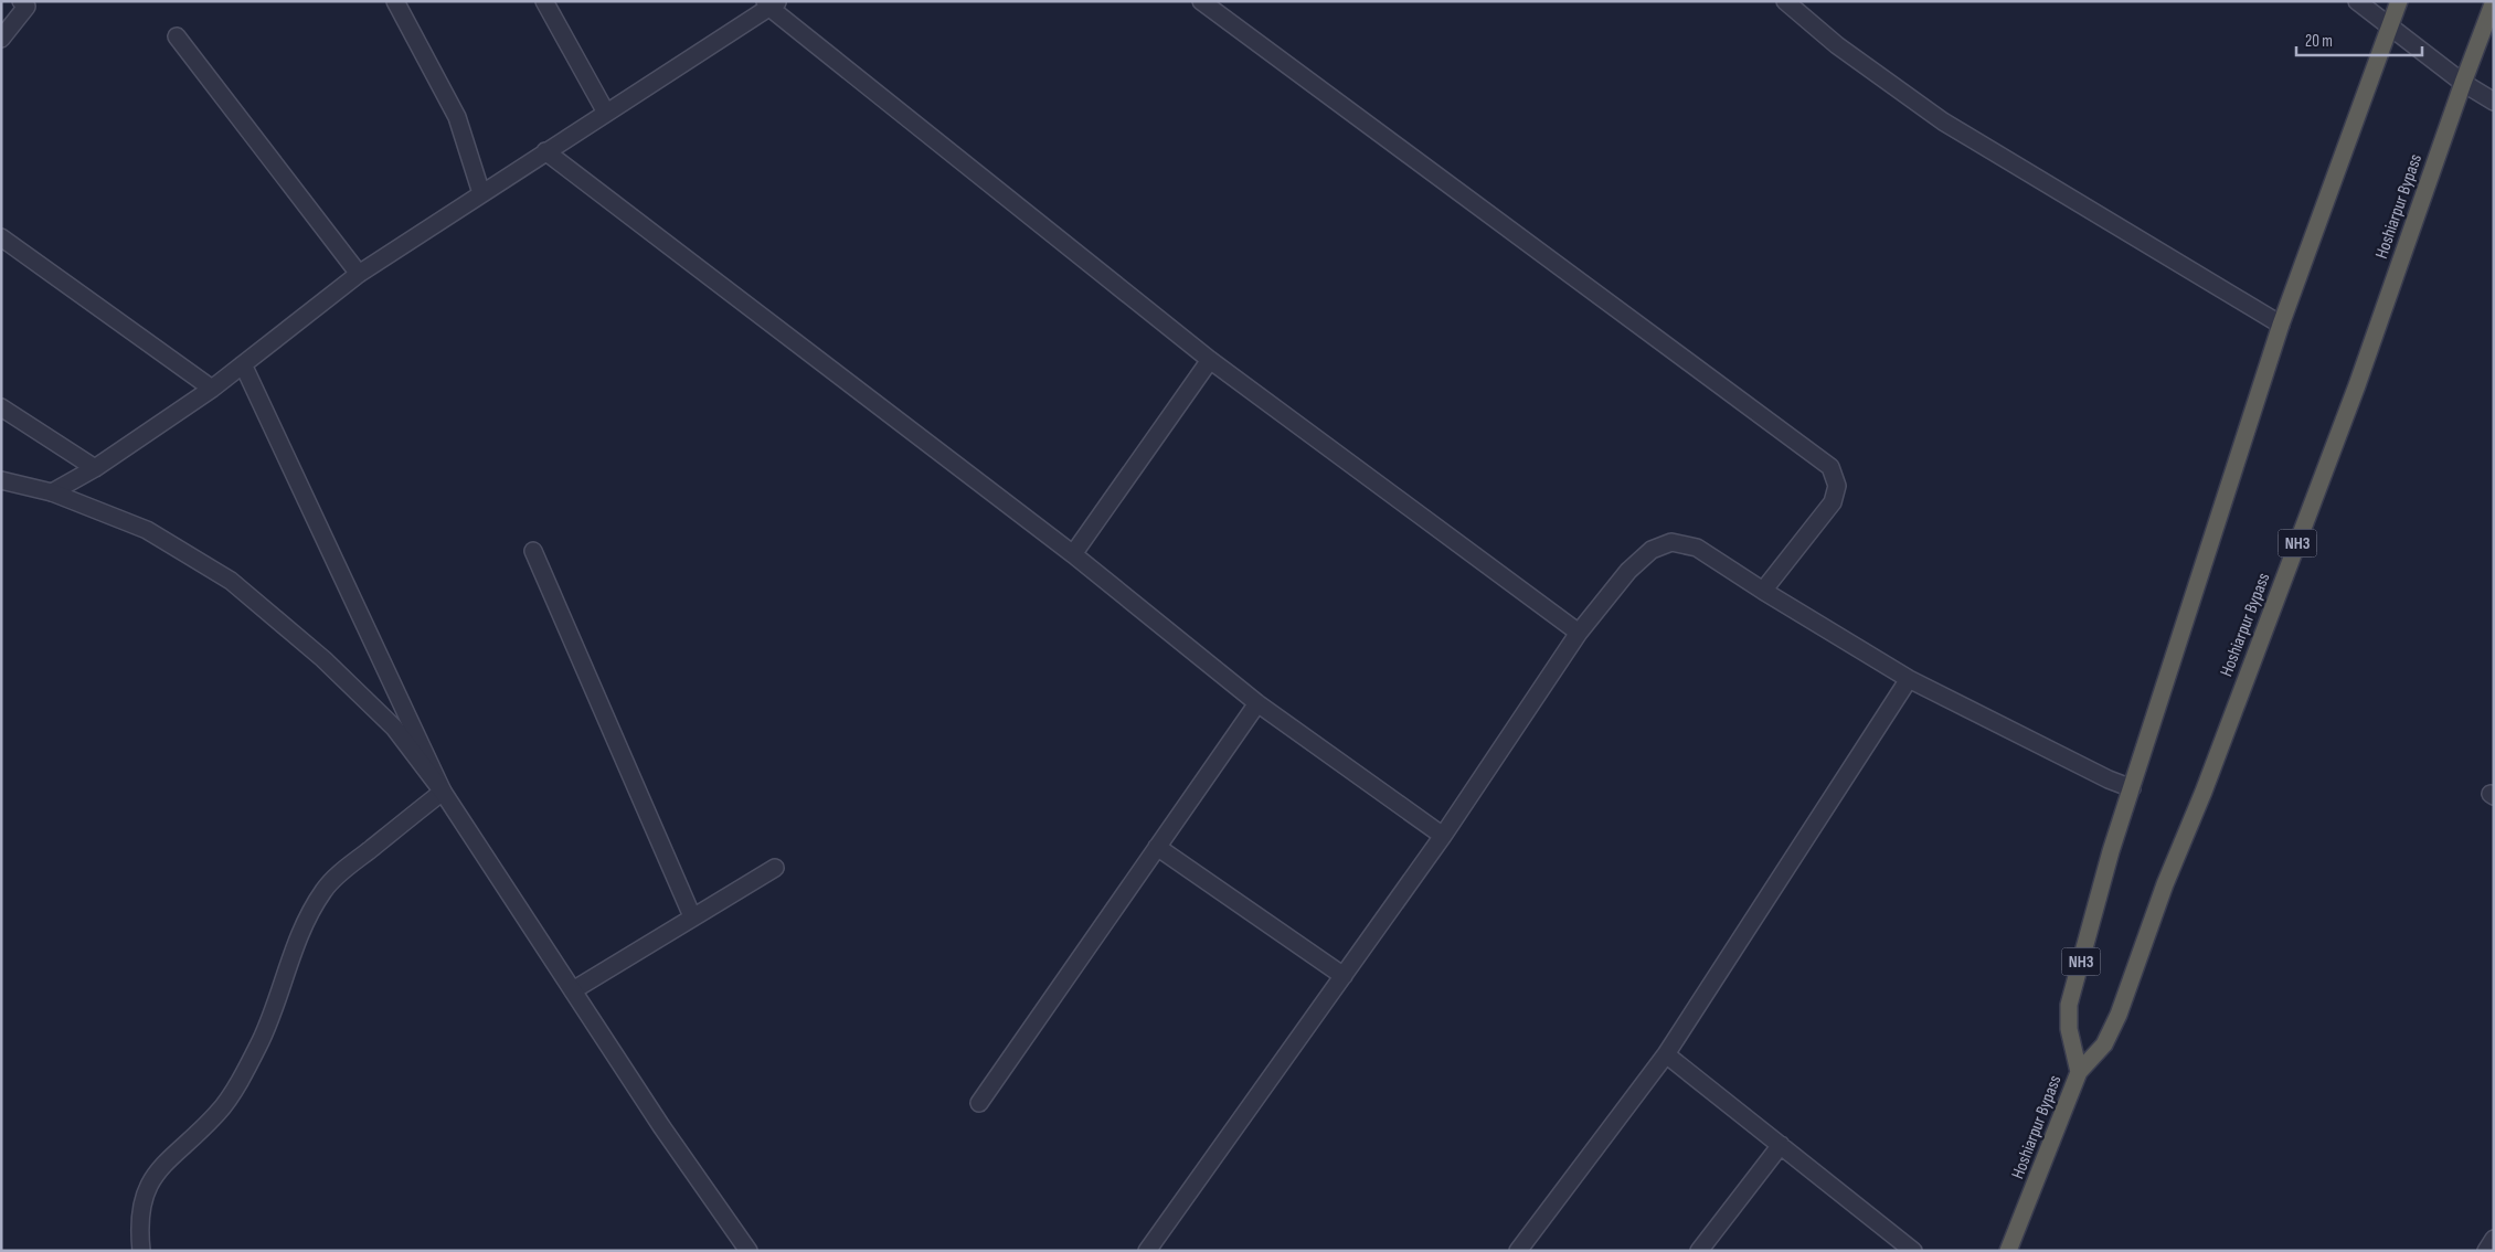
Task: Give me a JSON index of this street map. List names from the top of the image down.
{
  "streets": {
    "highway": ["Hoshiarpur Bypass", "NH3"]
  },
  "crossings": [
    ["Hoshiarpur Bypass", "NH3"]
  ],
  "scale_bar": "20 m"
}
